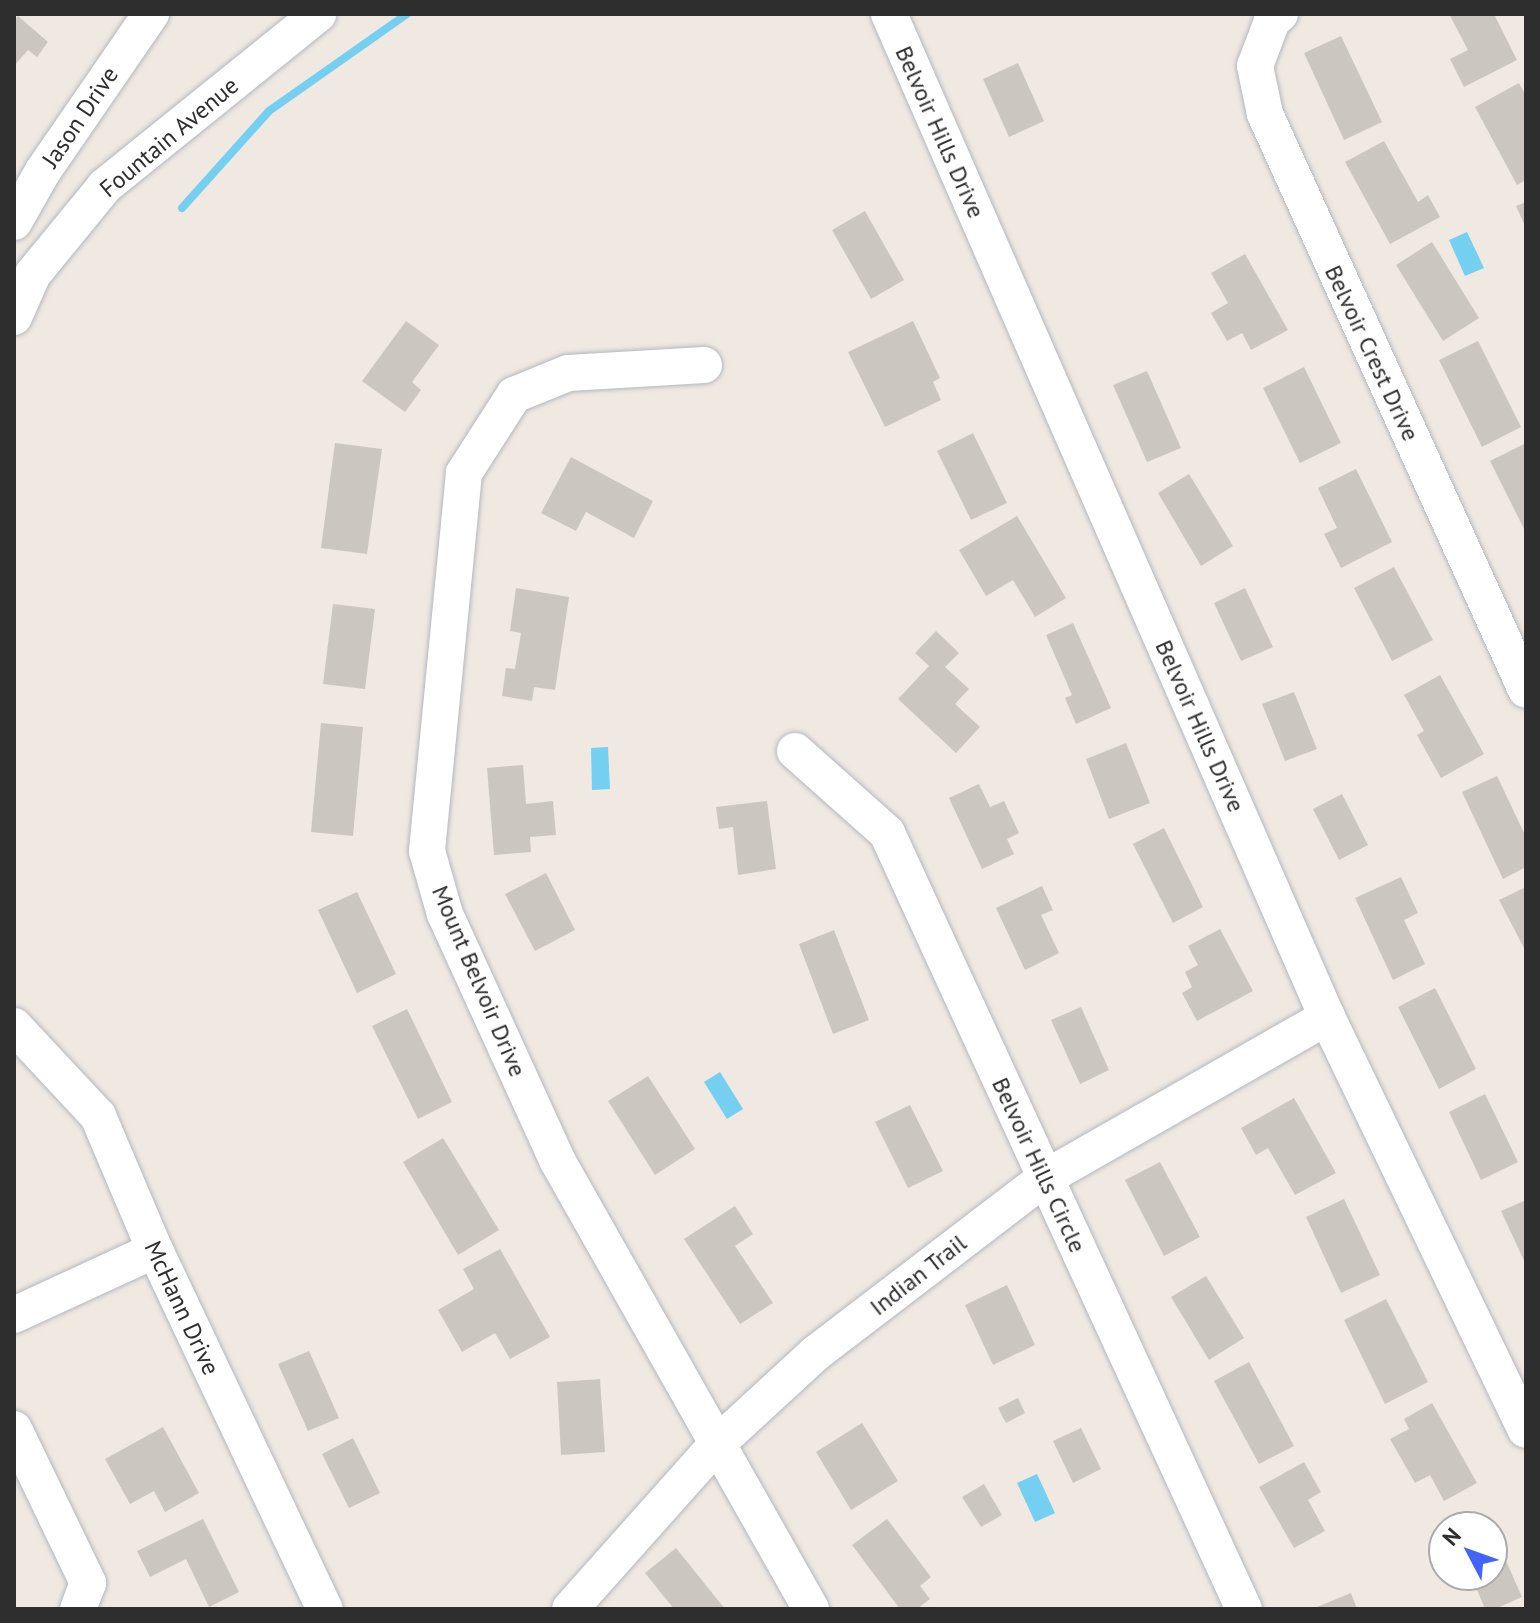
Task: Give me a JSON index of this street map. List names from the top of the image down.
{
  "streets": {
    "street": [
      "Jason Drive",
      "Belvoir Hills Drive",
      "Fountain Avenue",
      "Belvoir Crest Drive",
      "Mount Belvoir Drive",
      "Belvoir Hills Circle",
      "Indian Trail",
      "McHann Drive"
    ]
  },
  "crossings": [
    ["Belvoir Hills Drive", "Indian Trail"],
    ["Mount Belvoir Drive", "Indian Trail"],
    ["Belvoir Hills Circle", "Indian Trail"]
  ],
  "north": "top left"
}
